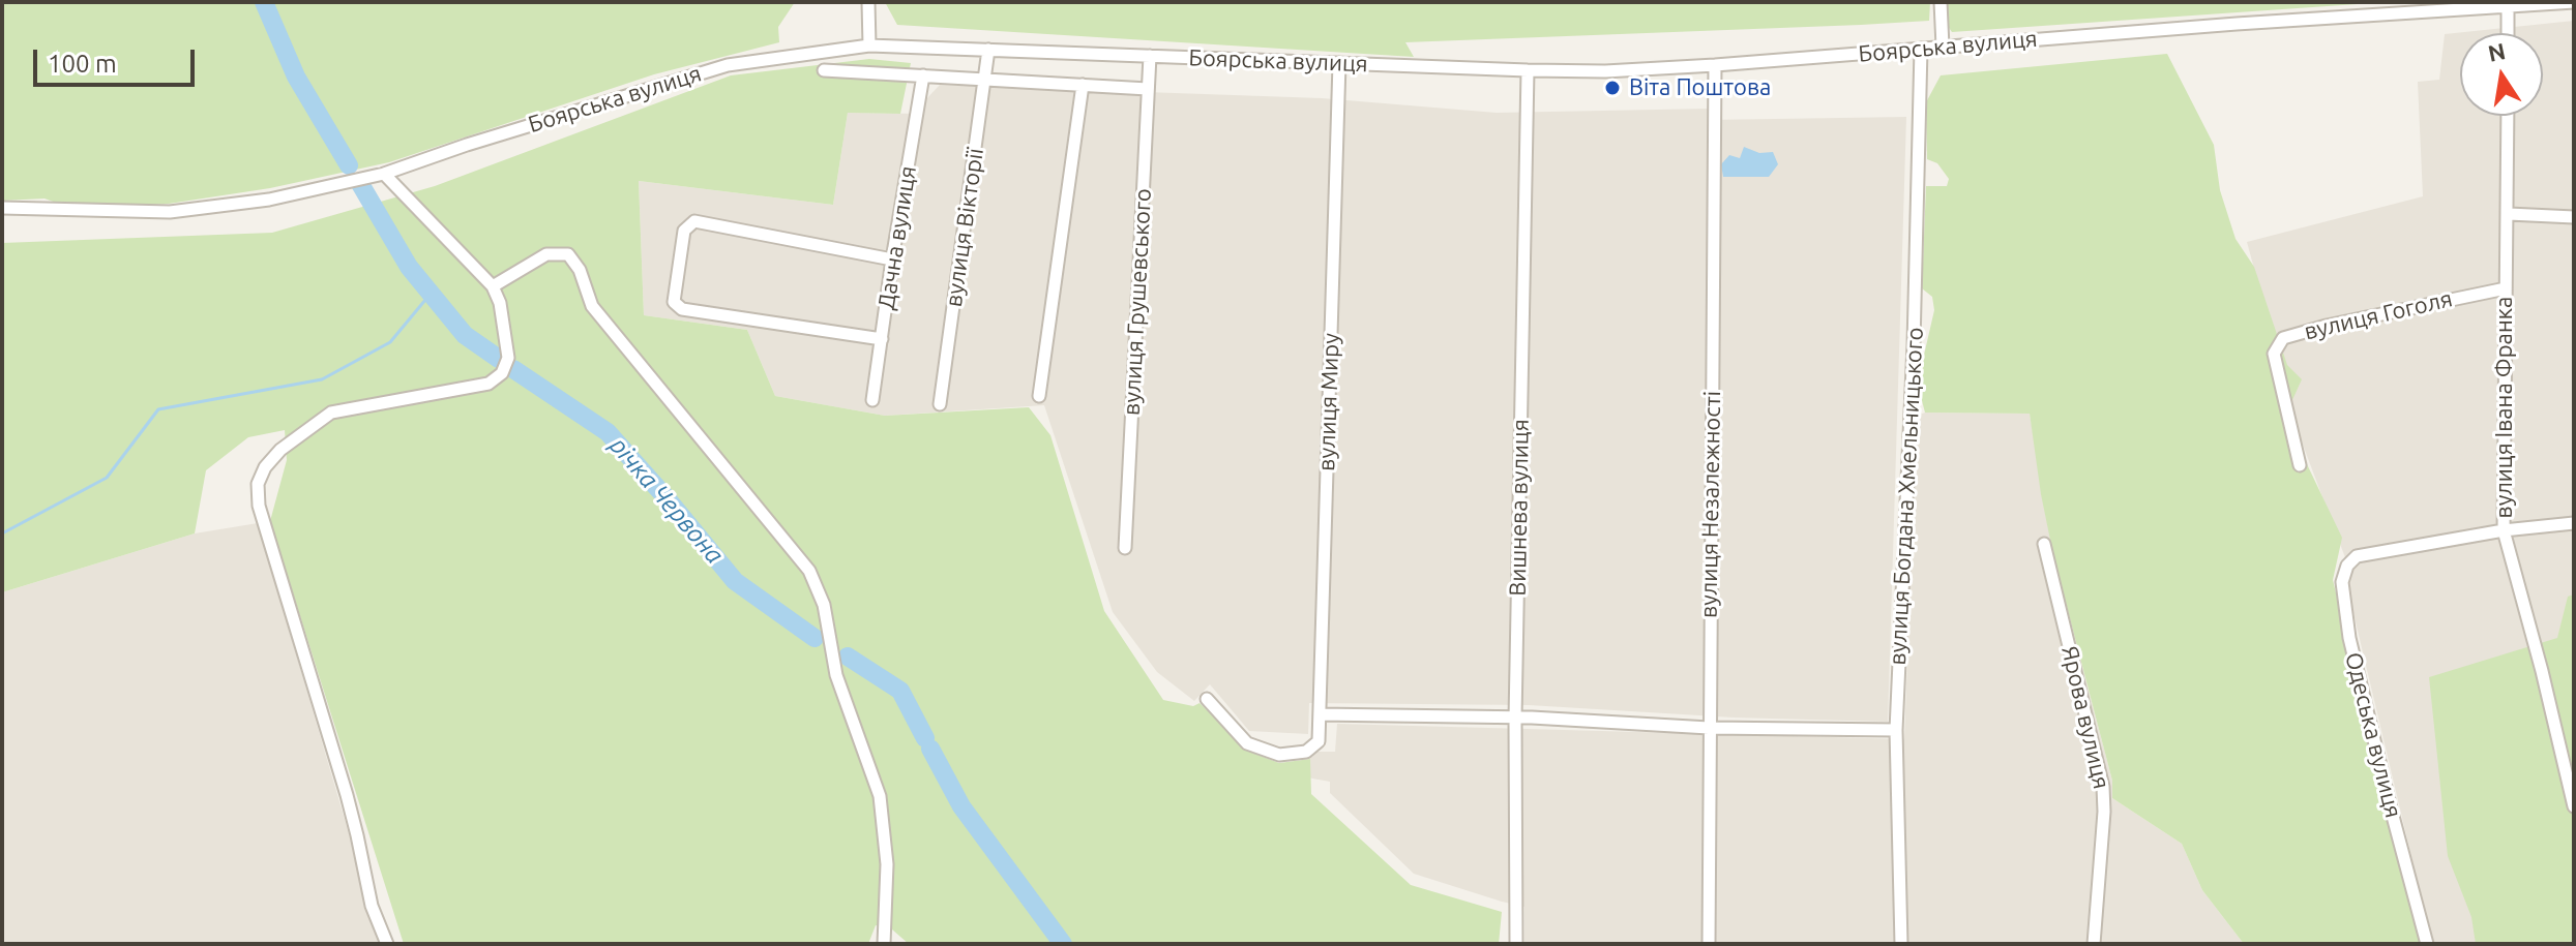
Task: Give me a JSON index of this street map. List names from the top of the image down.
{
  "streets": {
    "street": [
      "Боярська вулиця",
      "вулиця Вікторії",
      "Дачна вулиця",
      "вулиця Грушевського",
      "вулиця Гоголя",
      "вулиця Миру",
      "вулиця Івана Франка",
      "вулиця Богдана Хмельницького",
      "вулиця Незалежності",
      "Вишнева вулиця",
      "Ярова вулиця",
      "Одеська вулиця"
    ]
  },
  "crossings": [
    ["Боярська вулиця", "вулиця Вікторії"],
    ["Боярська вулиця", "вулиця Грушевського"],
    ["Боярська вулиця", "вулиця Миру"],
    ["Боярська вулиця", "вулиця Богдана Хмельницького"],
    ["Боярська вулиця", "вулиця Незалежності"],
    ["Боярська вулиця", "Вишнева вулиця"],
    ["вулиця Гоголя", "вулиця Івана Франка"],
    ["вулиця Івана Франка", "Одеська вулиця"]
  ],
  "water": ["річка Червона"],
  "places": ["Віта Поштова"],
  "scale_bar": "100 m",
  "north": "top"
}
